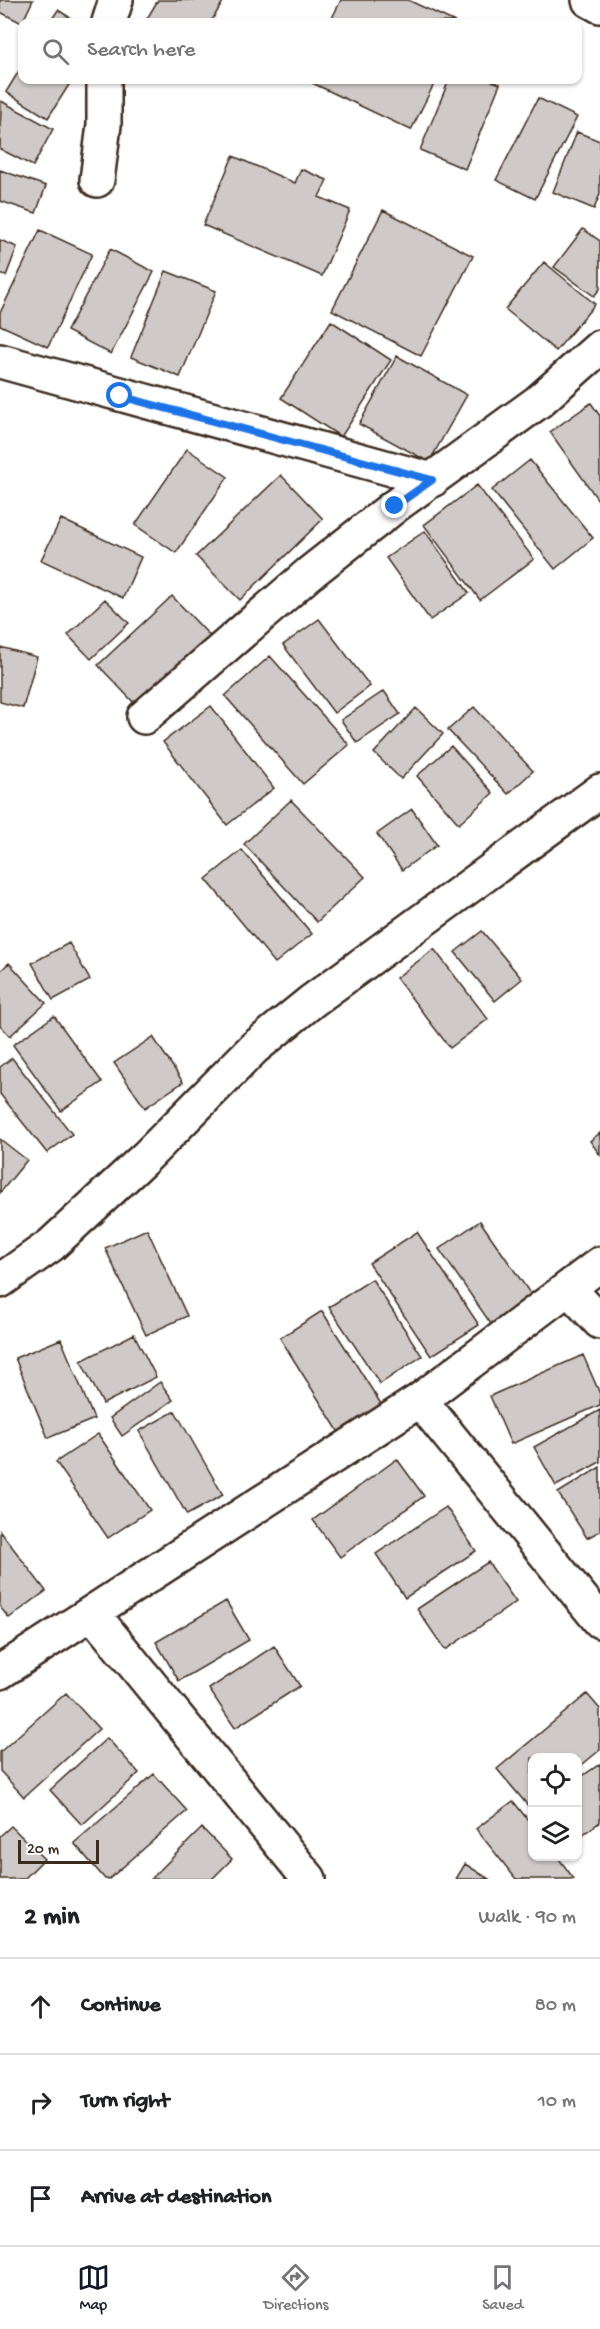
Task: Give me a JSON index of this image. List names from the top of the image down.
{
  "scale_bar": "20 m",
  "page": {
    "search": "Search here",
    "scale": "20 m",
    "heading": ["2 min", "Walk · 90 m"],
    "list": [
      ["Continue", "80 m"],
      ["Turn right", "10 m"],
      "Arrive at destination"
    ],
    "nav": ["Map", "Directions", "Saved"]
  }
}
